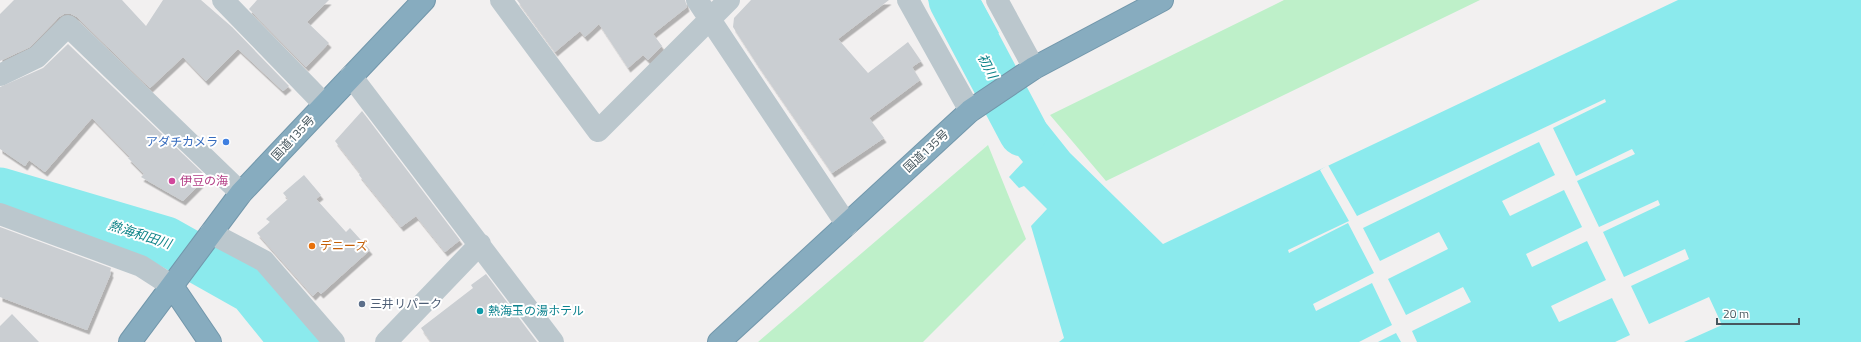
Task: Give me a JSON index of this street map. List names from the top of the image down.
{
  "streets": {
    "highway": ["国道135号"]
  },
  "water": ["初川", "熱海和田川"],
  "places": [
    "アダチカメラ",
    "伊豆の海",
    "デニーズ",
    "三井リパーク",
    "熱海玉の湯ホテル"
  ],
  "scale_bar": "20 m"
}
